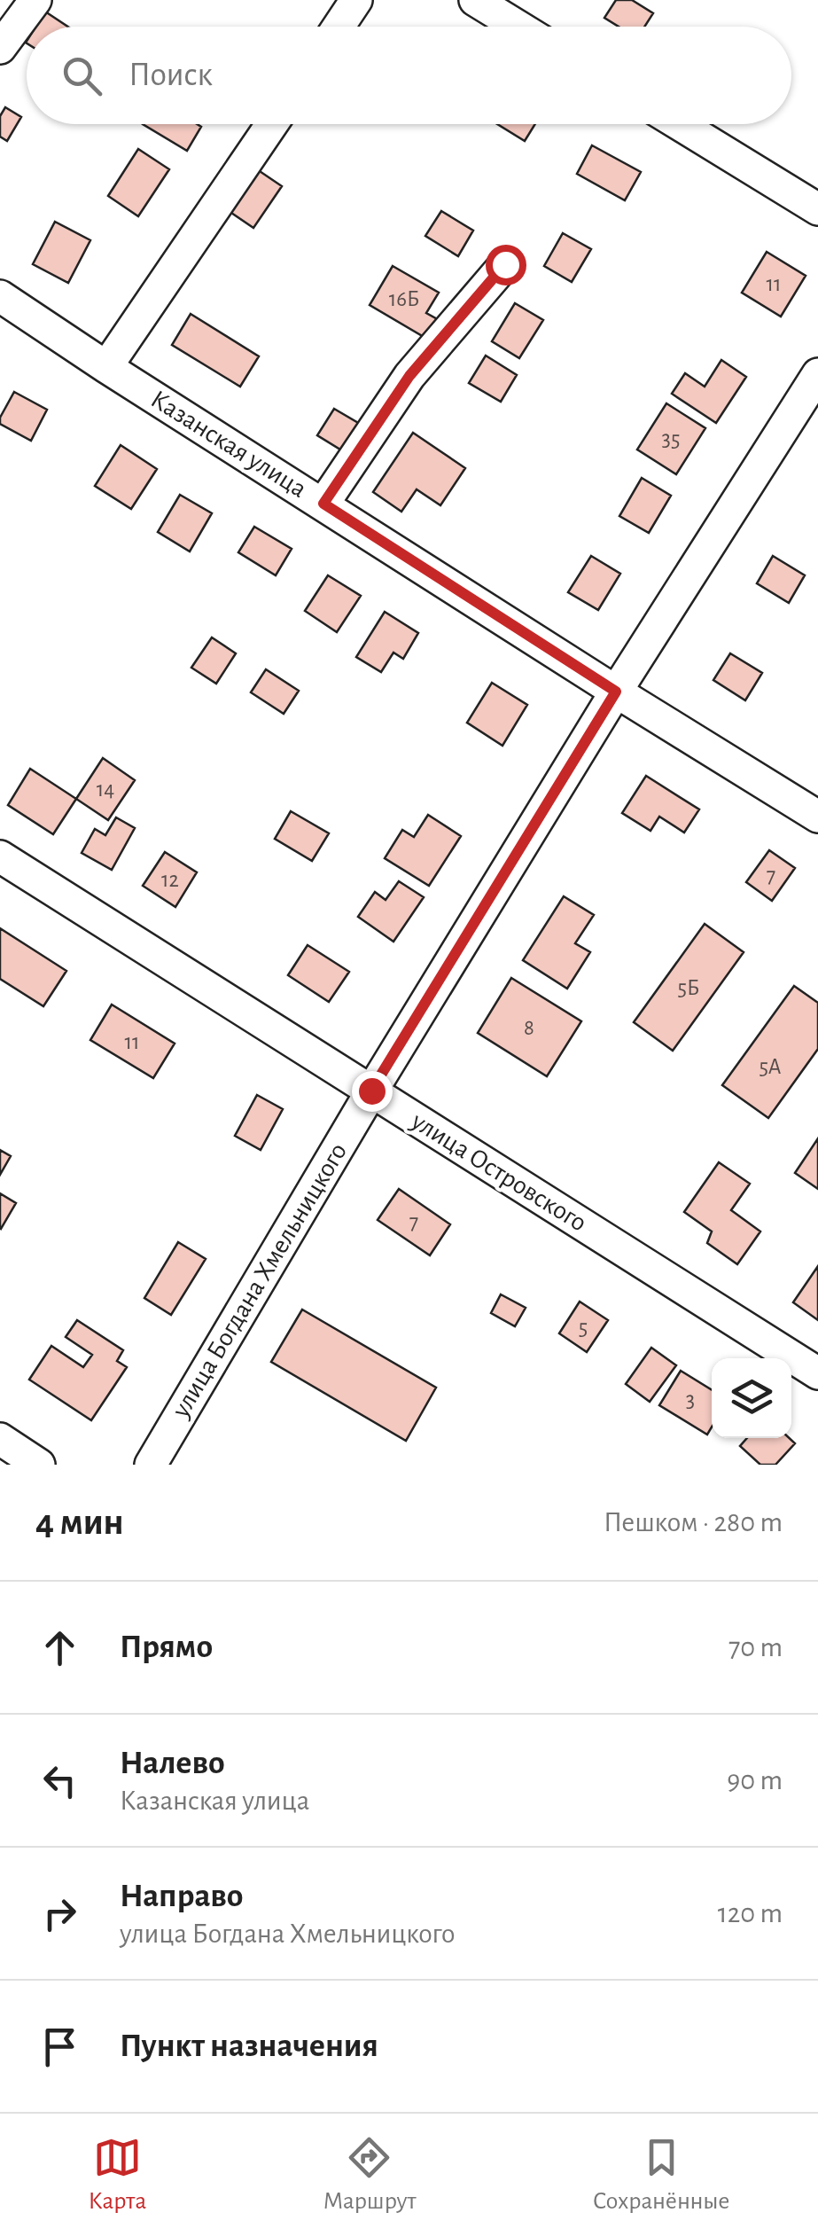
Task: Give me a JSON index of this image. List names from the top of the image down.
{
  "streets": {
    "street": ["Казанская улица", "улица Островского", "улица Богдана Хмельницкого"]
  },
  "crossings": [
    ["Казанская улица", "улица Богдана Хмельницкого"],
    ["улица Островского", "улица Богдана Хмельницкого"]
  ],
  "house_numbers": [
    "11",
    "16Б",
    "35",
    "14",
    "7",
    "12",
    "5Б",
    "8",
    "11",
    "5А",
    "7",
    "5",
    "3"
  ],
  "page": {
    "search": "Поиск",
    "heading": ["4 мин", "Пешком · 280 m"],
    "list": [
      ["Прямо", "70 m"],
      ["Налево", "Казанская улица", "90 m"],
      ["Направо", "улица Богдана Хмельницкого", "120 m"],
      "Пункт назначения"
    ],
    "nav": ["Карта", "Маршрут", "Сохранённые"]
  }
}
